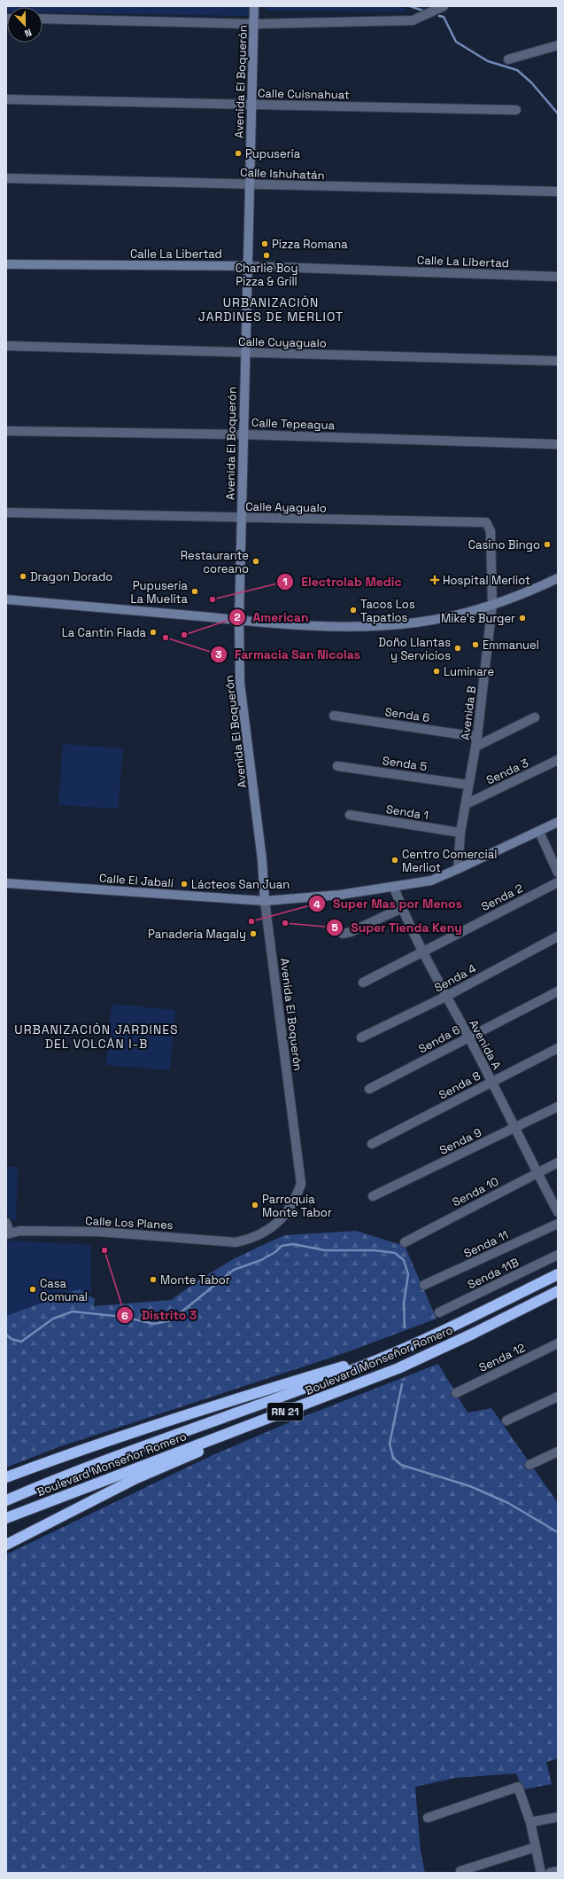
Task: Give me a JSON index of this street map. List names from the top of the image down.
{
  "streets": {
    "highway": ["Boulevard Monseñor Romero", "RN 21"],
    "street": [
      "Avenida El Boquerón",
      "Calle Cuisnahuat",
      "Calle Ishuhatán",
      "Calle La Libertad",
      "Calle Cuyagualo",
      "Calle Tepeagua",
      "Calle Ayagualo",
      "Avenida B",
      "Senda 6",
      "Senda 5",
      "Senda 3",
      "Senda 1",
      "Calle El Jabalí",
      "Senda 2",
      "Senda 4",
      "Avenida A",
      "Senda 8",
      "Senda 9",
      "Senda 10",
      "Calle Los Planes",
      "Senda 11",
      "Senda 11B",
      "Senda 12"
    ]
  },
  "crossings": [
    ["Avenida El Boquerón", "Calle Cuisnahuat"],
    ["Avenida El Boquerón", "Calle Ishuhatán"],
    ["Avenida El Boquerón", "Calle La Libertad"],
    ["Avenida El Boquerón", "Calle Cuyagualo"],
    ["Avenida El Boquerón", "Calle Tepeagua"],
    ["Avenida El Boquerón", "Calle Ayagualo"],
    ["Avenida El Boquerón", "Calle El Jabalí"],
    ["Avenida El Boquerón", "Calle Los Planes"],
    ["Calle Ayagualo", "Avenida B"],
    ["Avenida B", "Senda 6"],
    ["Avenida B", "Senda 5"],
    ["Avenida B", "Senda 3"],
    ["Avenida B", "Senda 1"],
    ["Avenida B", "Calle El Jabalí"],
    ["Senda 6", "Avenida A"],
    ["Calle El Jabalí", "Avenida A"],
    ["Senda 2", "Avenida A"],
    ["Senda 4", "Avenida A"],
    ["Avenida A", "Senda 8"],
    ["Avenida A", "Senda 9"],
    ["Avenida A", "Senda 10"]
  ],
  "districts": ["URBANIZACIÓN JARDINES DE MERLIOT", "URBANIZACIÓN JARDINES DEL VOLCÁN I-B"],
  "places": {
    "other": [
      "Pupusería",
      "Pizza Romana",
      "Charlie Boy Pizza & Grill",
      "Casino Bingo",
      "Restaurante coreano",
      "Dragon Dorado",
      "Pupuseria La Muelita",
      "Electrolab Medic",
      "Tacos Los Tapatios",
      "Mike's Burger",
      "La Cantin Flada",
      "American",
      "Farmacia San Nicolas",
      "Emmanuel",
      "Doño Llantas y Servicios",
      "Luminare",
      "Centro Comercial Merliot",
      "Lácteos San Juan",
      "Super Mas por Menos",
      "Super Tienda Keny",
      "Panadería Magaly",
      "Parroquia Monte Tabor",
      "Distrito 3",
      "Monte Tabor",
      "Casa Comunal"
    ],
    "health": ["Hospital Merliot"]
  },
  "north": "bottom"
}
